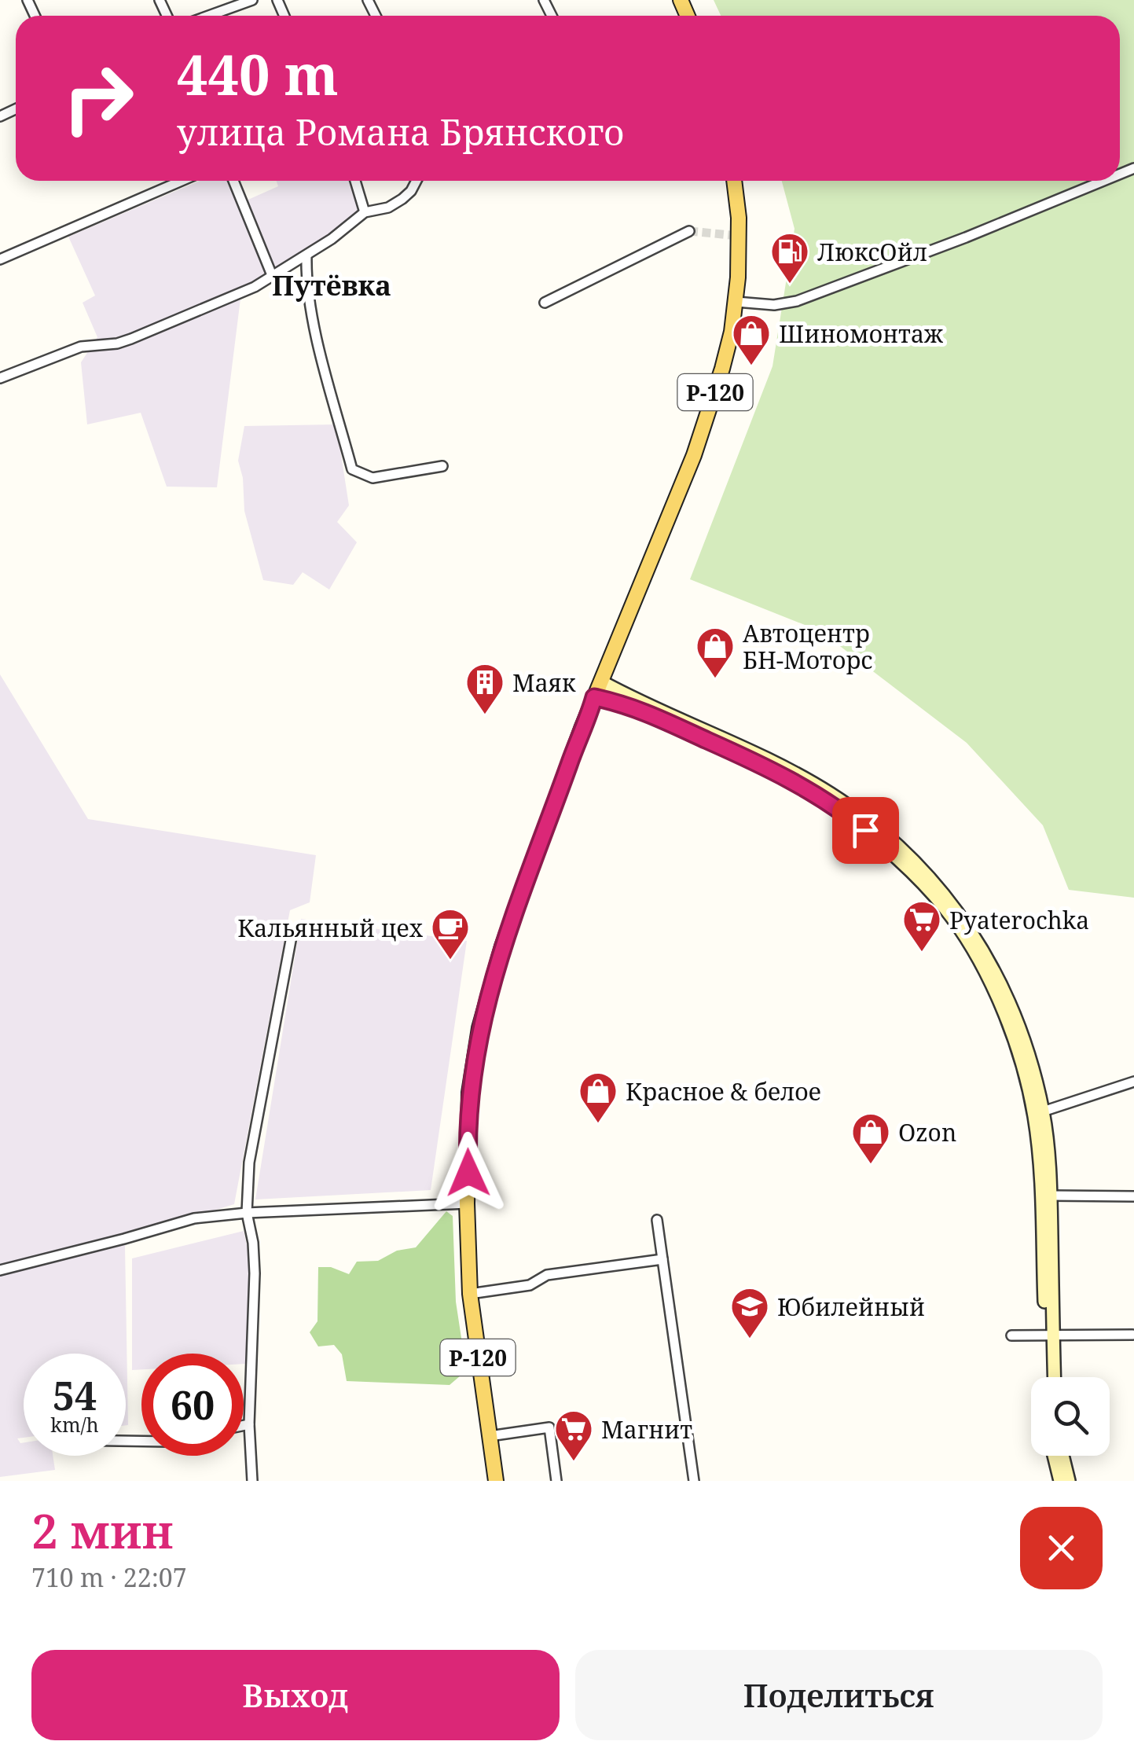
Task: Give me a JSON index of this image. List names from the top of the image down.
{
  "streets": {
    "main road": ["Р-120"]
  },
  "districts": ["Путёвка"],
  "places": {
    "fuel station": ["ЛюксОйл"],
    "shop": [
      "Шиномонтаж",
      "Автоцентр БН-Моторс",
      "Красное & белое",
      "Ozon"
    ],
    "building": ["Маяк"],
    "supermarket": ["Pyaterochka", "Магнит"],
    "cafe": ["Кальянный цех"],
    "school or university": ["Юбилейный"]
  },
  "page": {
    "turn": ["440 m", "улица Романа Брянского"],
    "speed": "54 km/h",
    "limit": "60",
    "heading": ["2 мин", "710 m · 22:07"],
    "buttons": ["Выход", "Поделиться"]
  }
}
